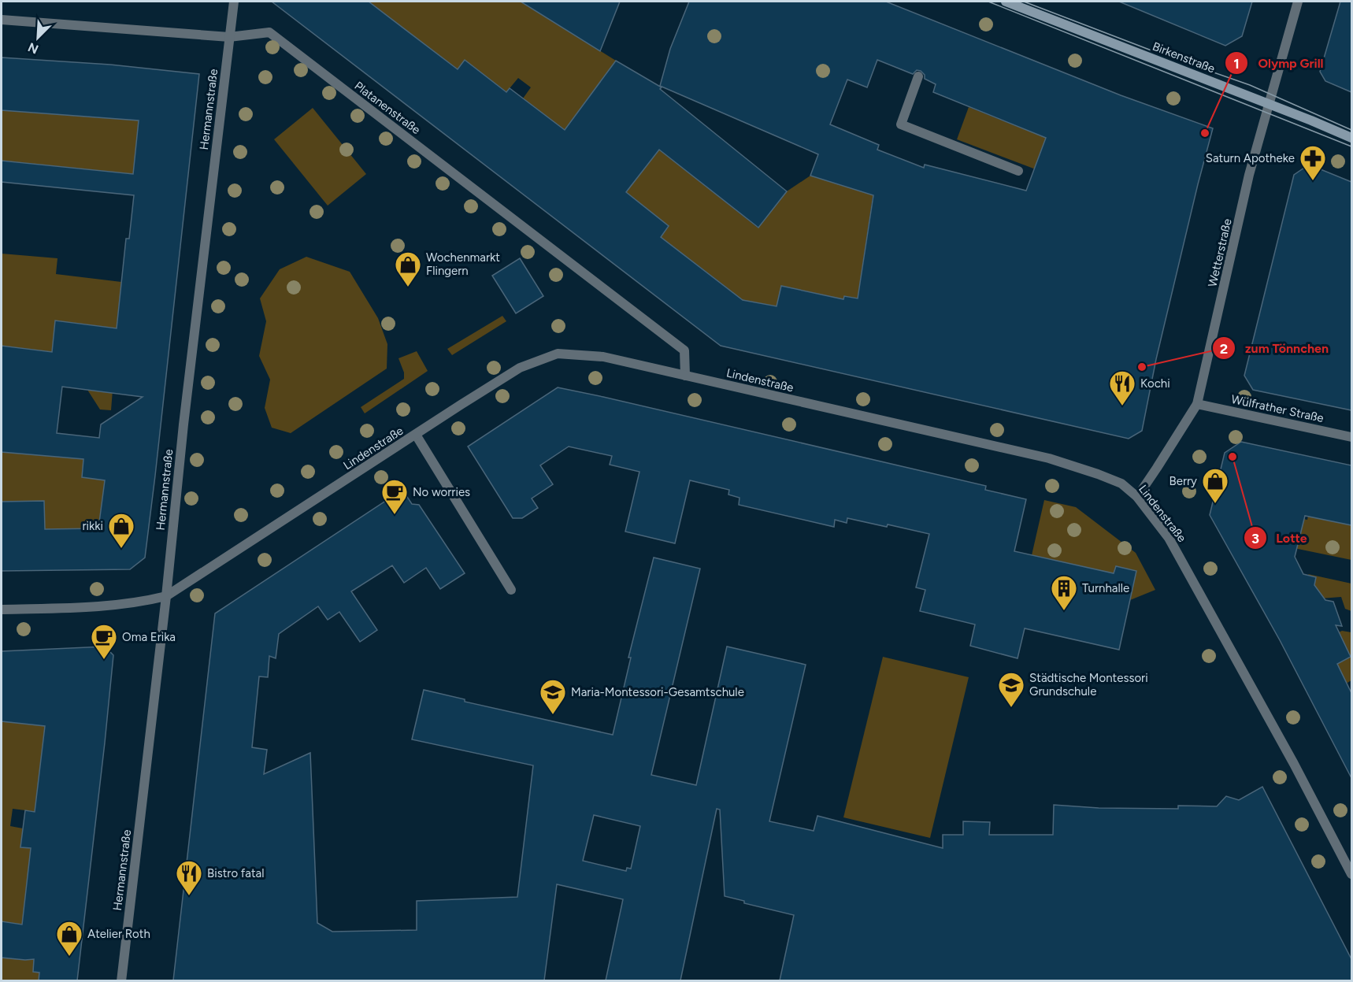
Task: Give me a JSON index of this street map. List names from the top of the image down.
{
  "streets": {
    "street": [
      "Birkenstraße",
      "Platanenstraße",
      "Hermannstraße",
      "Wetterstraße",
      "Lindenstraße",
      "Wülfrather Straße"
    ]
  },
  "crossings": [
    ["Birkenstraße", "Wetterstraße"],
    ["Platanenstraße", "Hermannstraße"],
    ["Platanenstraße", "Lindenstraße"],
    ["Hermannstraße", "Lindenstraße"],
    ["Wetterstraße", "Lindenstraße"],
    ["Wetterstraße", "Wülfrather Straße"]
  ],
  "places": {
    "other": ["Olymp Grill", "zum Tönnchen", "Lotte"],
    "pharmacy": ["Saturn Apotheke"],
    "shop": [
      "Wochenmarkt Flingern",
      "Berry",
      "rikki",
      "Atelier Roth"
    ],
    "restaurant": ["Kochi", "Bistro fatal"],
    "cafe": ["No worries", "Oma Erika"],
    "building": ["Turnhalle"],
    "school or university": ["Städtische Montessori Grundschule", "Maria-Montessori-Gesamtschule"]
  },
  "north": "bottom left"
}
